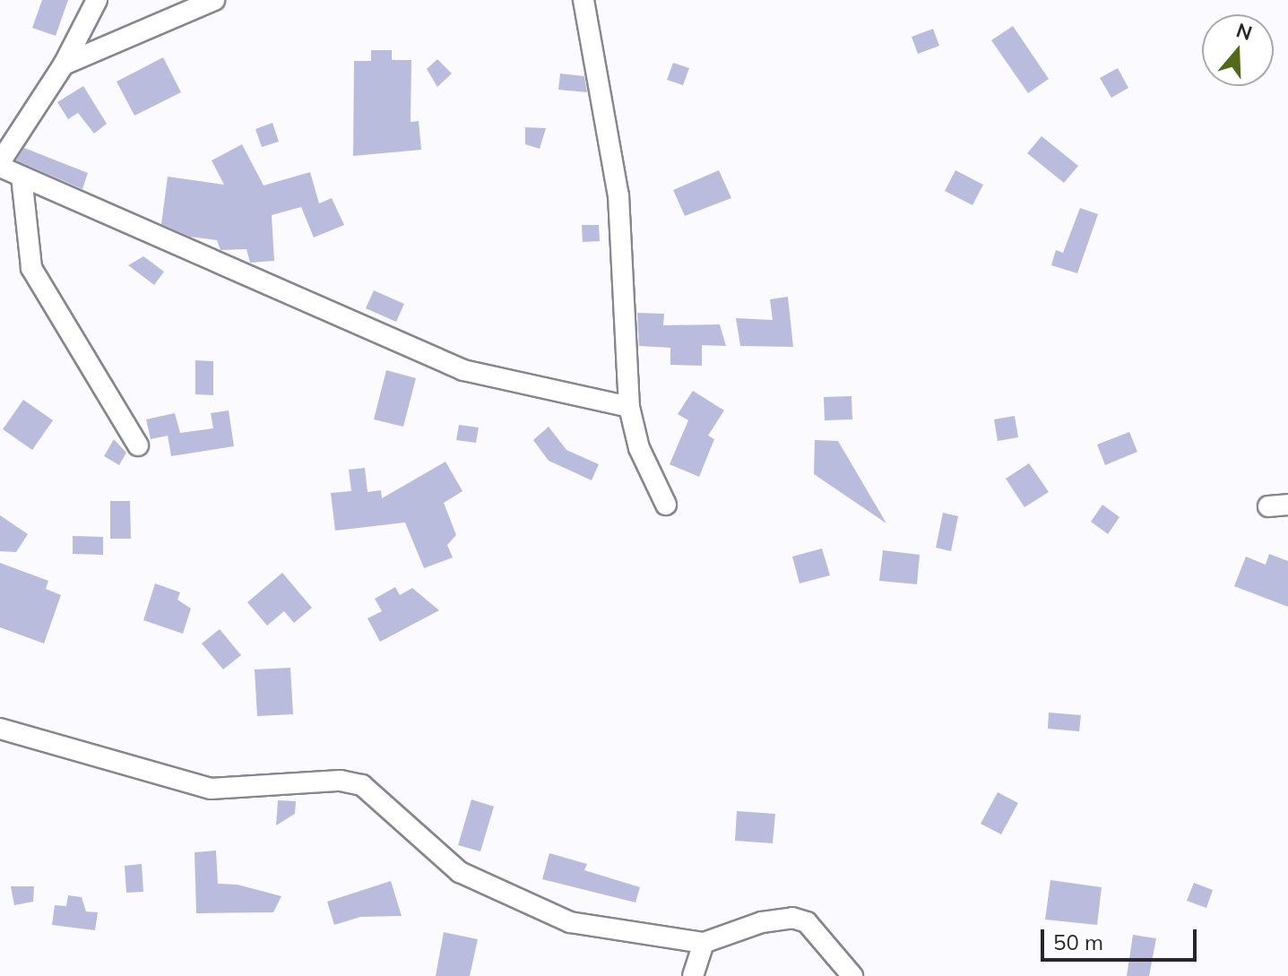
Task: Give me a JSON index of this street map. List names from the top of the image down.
{
  "scale_bar": "50 m",
  "north": "top"
}
